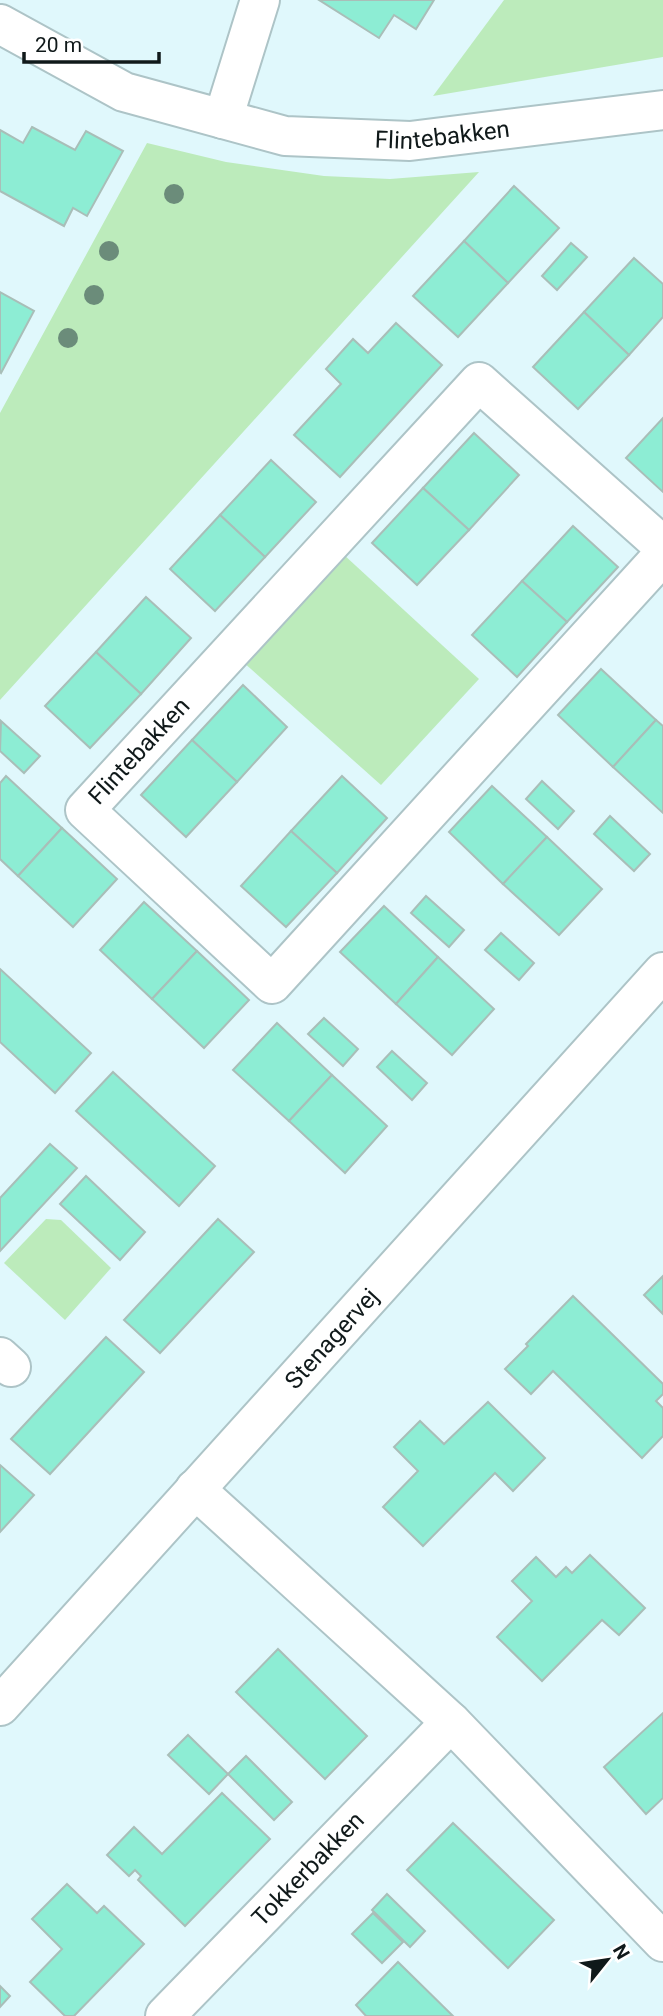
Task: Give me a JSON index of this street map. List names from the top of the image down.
{
  "streets": {
    "street": ["Flintebakken", "Stenagervej", "Tokkerbakken"]
  },
  "scale_bar": "20 m",
  "north": "top right"
}
